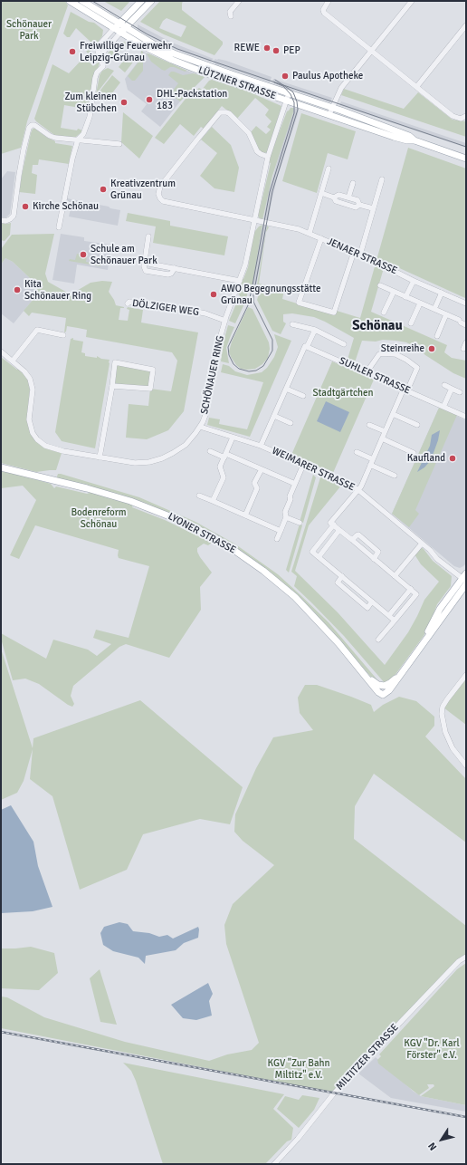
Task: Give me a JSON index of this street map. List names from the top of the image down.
{
  "streets": {
    "main road": ["LÜTZNER STRASSE", "LYONER STRASSE"],
    "street": [
      "JENAER STRASSE",
      "DÖLZIGER WEG",
      "SCHÖNAUER RING",
      "SUHLER STRASSE",
      "WEIMARER STRASSE",
      "MILTITZER STRASSE"
    ]
  },
  "crossings": [
    ["LÜTZNER STRASSE", "SCHÖNAUER RING"],
    ["JENAER STRASSE", "SCHÖNAUER RING"],
    ["DÖLZIGER WEG", "SCHÖNAUER RING"],
    ["SCHÖNAUER RING", "WEIMARER STRASSE"]
  ],
  "districts": ["Schönau"],
  "parks": [
    "Schönauer Park",
    "Stadtgärtchen",
    "Bodenreform Schönau",
    "KGV \"Dr. Karl Förster\" e.V.",
    "KGV \"Zur Bahn Miltitz\" e.V."
  ],
  "places": [
    "REWE",
    "PEP",
    "Freiwillige Feuerwehr Leipzig-Grünau",
    "Paulus Apotheke",
    "DHL-Packstation 183",
    "Zum kleinen Stübchen",
    "Kreativzentrum Grünau",
    "Kirche Schönau",
    "Schule am Schönauer Park",
    "Kita Schönauer Ring",
    "AWO Begegnungsstätte Grünau",
    "Steinreihe",
    "Kaufland"
  ],
  "north": "bottom left"
}
